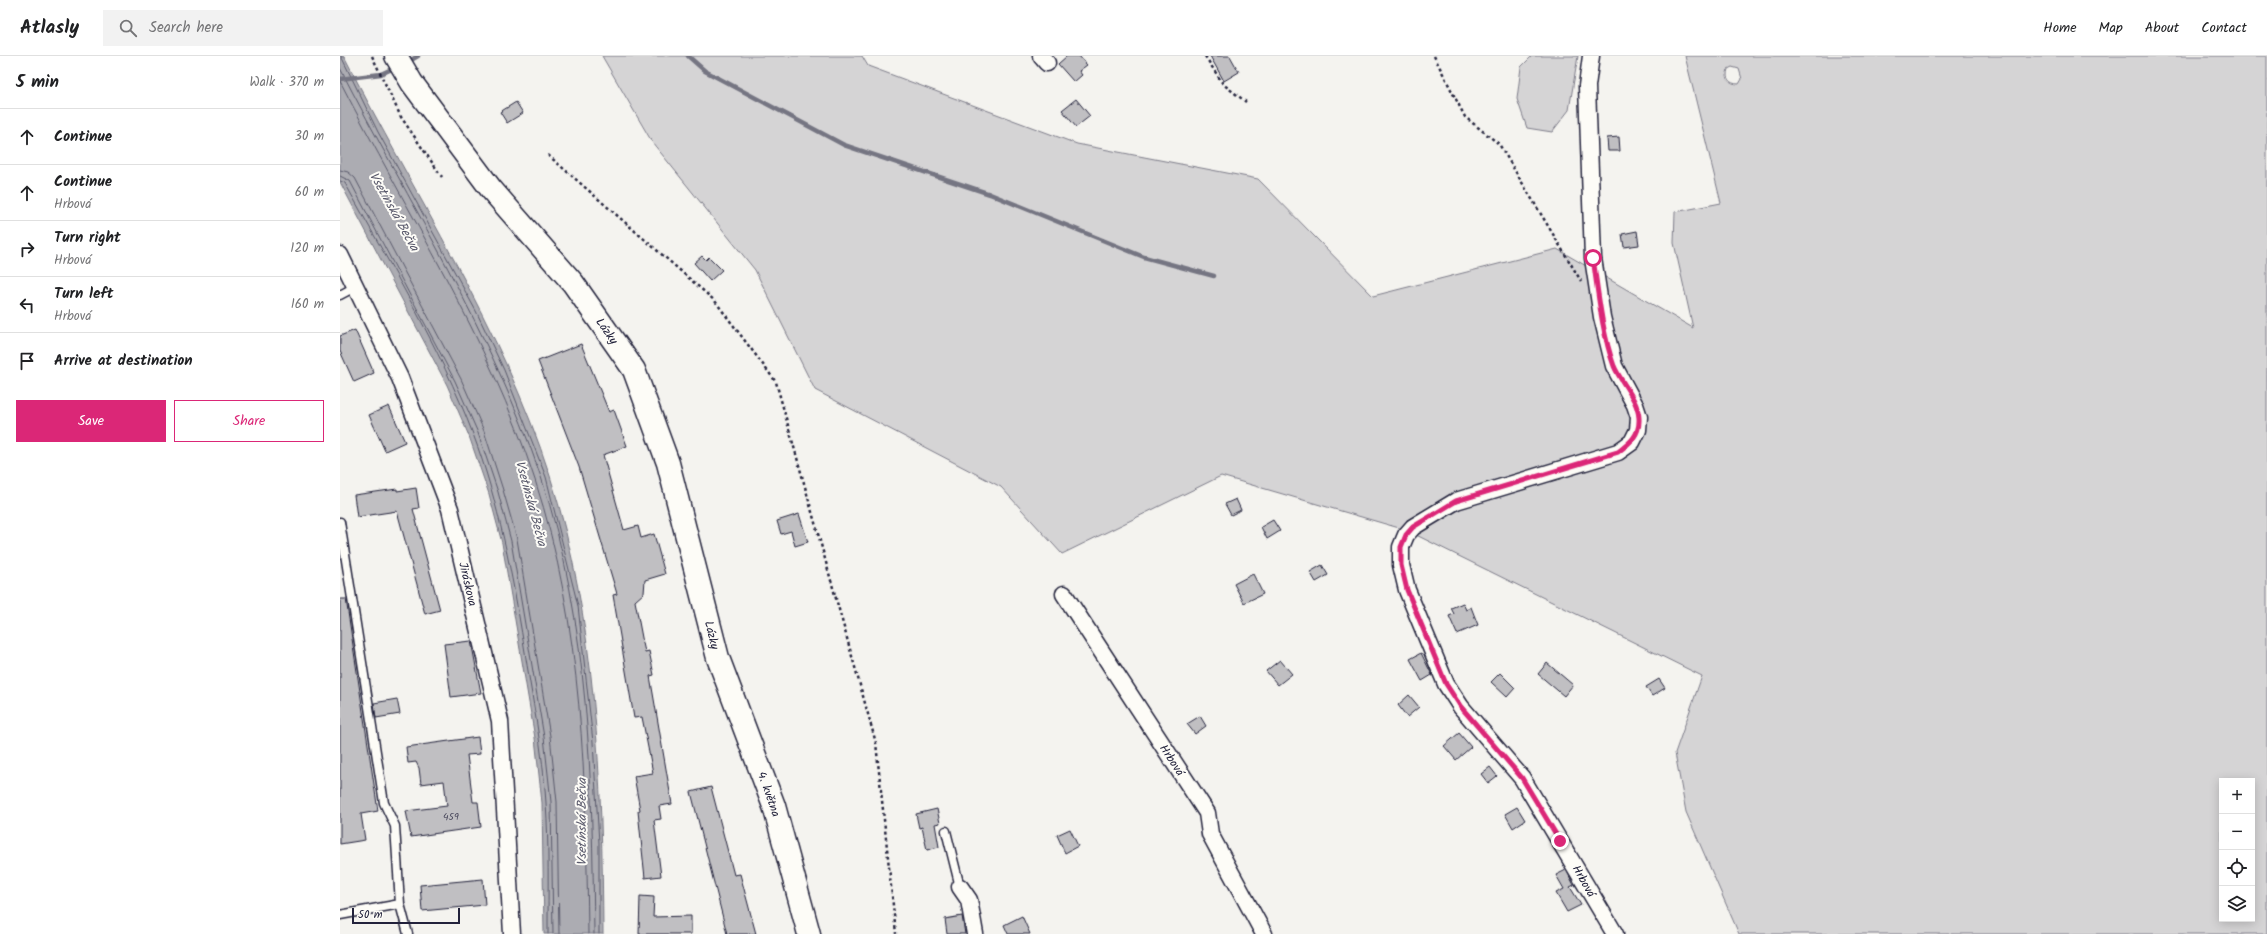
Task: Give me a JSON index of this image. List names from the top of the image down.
{
  "streets": {
    "street": [
      "Lázky",
      "Jiráskova",
      "Hrbová",
      "4. května"
    ]
  },
  "crossings": [
    ["Lázky", "4. května"]
  ],
  "water": ["Vsetínská Bečva"],
  "house_numbers": ["459"],
  "scale_bar": "50 m",
  "page": {
    "header": "Atlasly",
    "search": "Search here",
    "nav": [
      "Home",
      "Map",
      "About",
      "Contact"
    ],
    "heading": ["5 min", "Walk · 370 m"],
    "list": [
      ["Continue", "30 m"],
      ["Continue", "Hrbová", "60 m"],
      ["Turn right", "Hrbová", "120 m"],
      ["Turn left", "Hrbová", "160 m"],
      "Arrive at destination"
    ],
    "buttons": ["Save", "Share"],
    "map_buttons": ["+", "−"],
    "scale": "50 m"
  }
}
